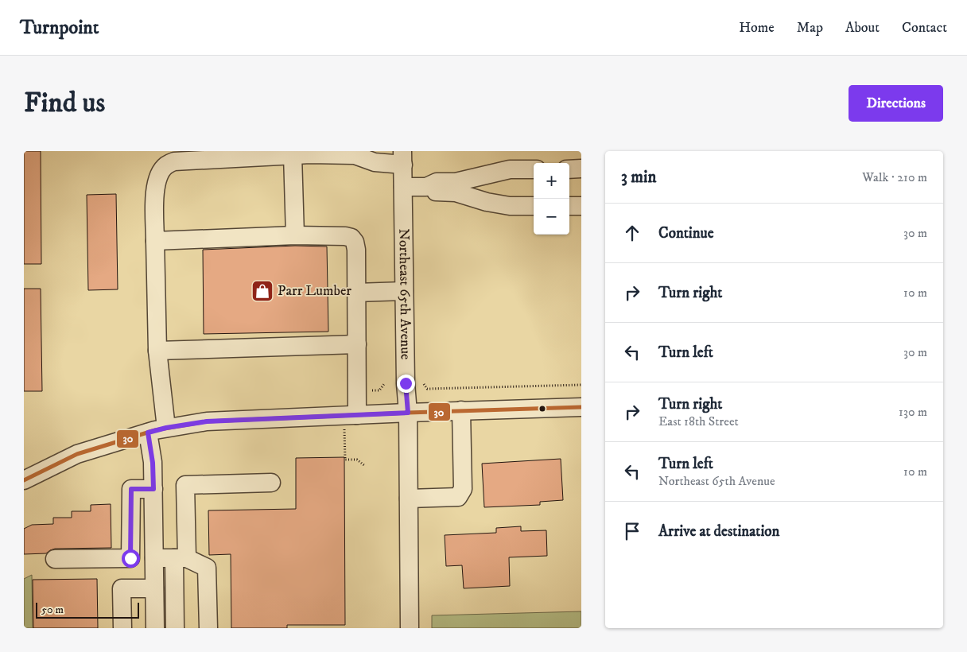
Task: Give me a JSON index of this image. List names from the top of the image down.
{
  "streets": {
    "street": ["Northeast 65th Avenue"]
  },
  "places": {
    "shop": ["Parr Lumber"]
  },
  "lines": ["transit line 30"],
  "scale_bar": "50 m",
  "page": {
    "header": "Turnpoint",
    "nav": [
      "Home",
      "Map",
      "About",
      "Contact"
    ],
    "buttons": "Directions",
    "title": "Find us",
    "heading": ["3 min", "Walk · 210 m"],
    "map_buttons": ["+", "−"],
    "list": [
      ["Continue", "30 m"],
      ["Turn right", "10 m"],
      ["Turn left", "30 m"],
      ["Turn right", "East 18th Street", "130 m"],
      ["Turn left", "Northeast 65th Avenue", "10 m"],
      "Arrive at destination"
    ],
    "scale": "50 m"
  }
}
